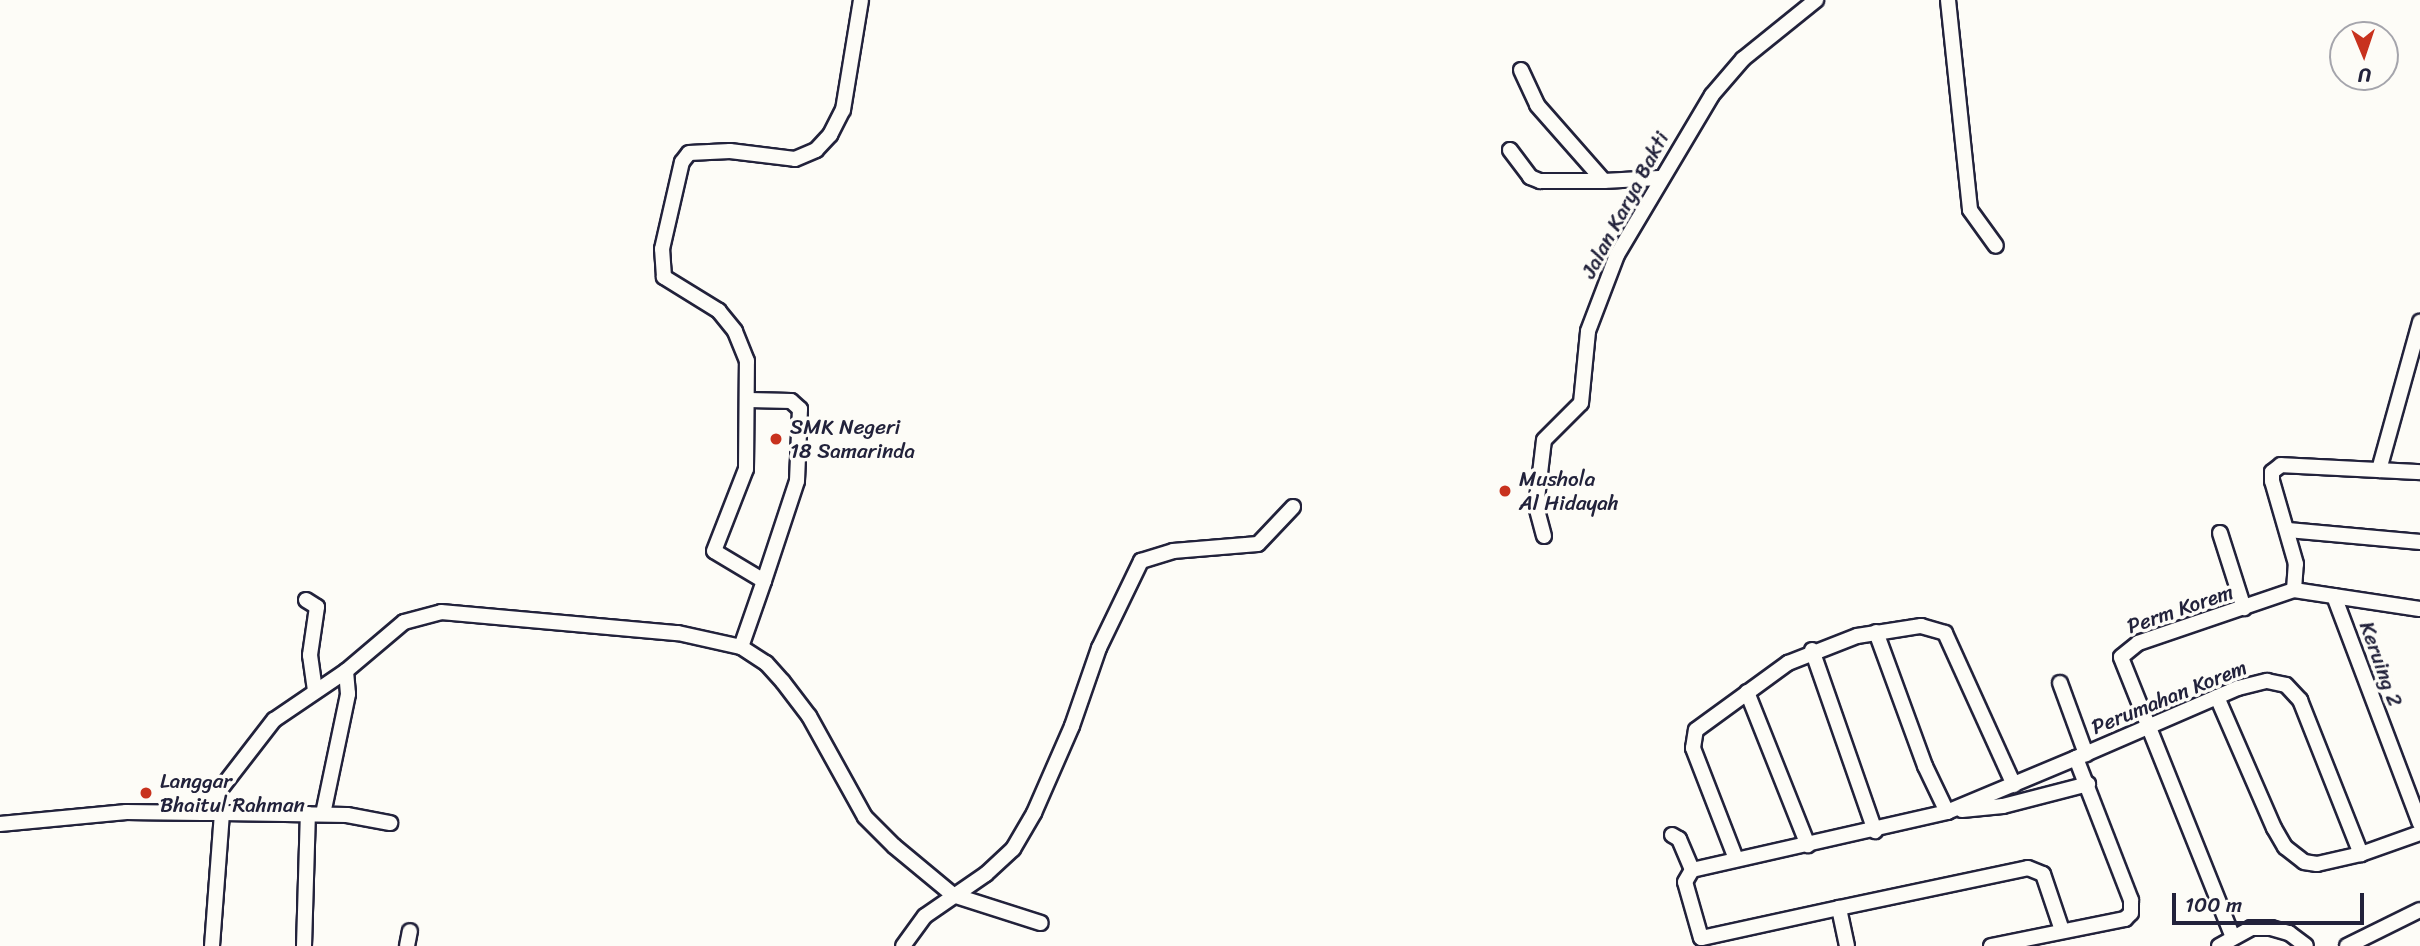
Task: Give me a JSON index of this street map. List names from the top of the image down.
{
  "streets": {
    "street": [
      "Jalan Karya Bakti",
      "Perm Korem",
      "Keruing 2",
      "Perumahan Korem"
    ]
  },
  "crossings": [
    ["Perm Korem", "Perumahan Korem"]
  ],
  "places": ["SMK Negeri 18 Samarinda", "Mushola Al Hidayah", "Langgar Bhaitul Rahman"],
  "scale_bar": "100 m",
  "north": "bottom"
}
